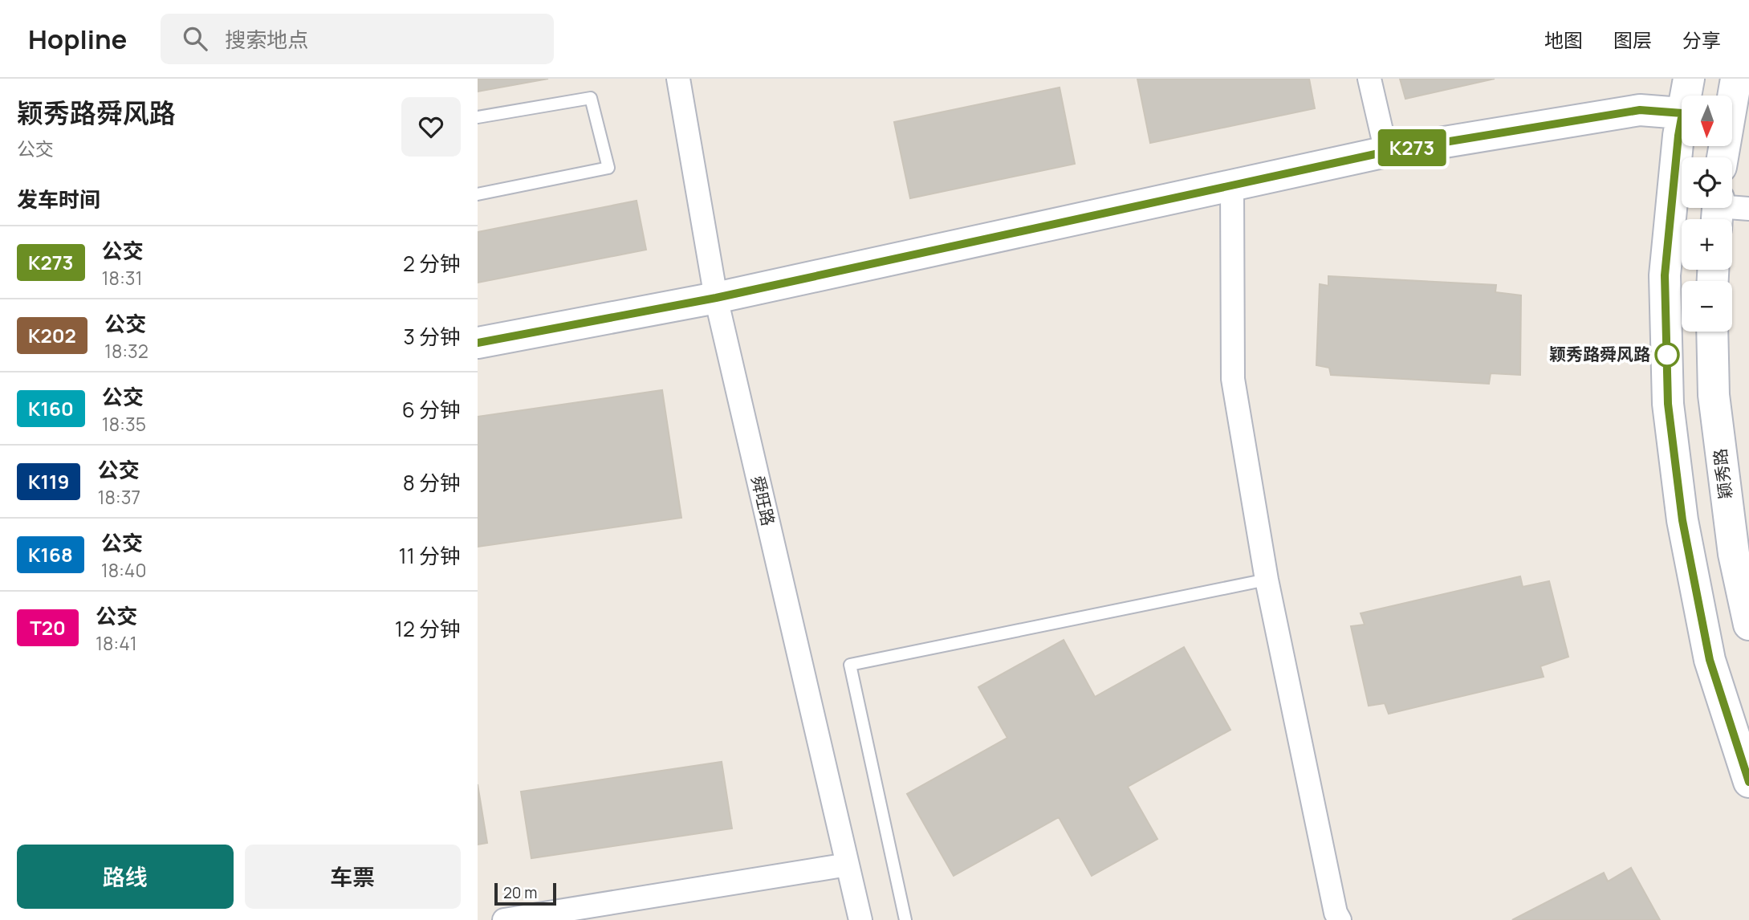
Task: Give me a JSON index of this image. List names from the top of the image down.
{
  "streets": {
    "street": ["颖秀路", "舜旺路"]
  },
  "places": ["颖秀路舜风路"],
  "lines": ["bus line K273"],
  "scale_bar": "20 m",
  "north": "bottom",
  "page": {
    "header": "Hopline",
    "search": "搜索地点",
    "nav": ["地图", "图层", "分享"],
    "heading": [
      ["颖秀路舜风路", "公交"],
      "发车时间"
    ],
    "on_map": "K273",
    "map_buttons": ["+", "−"],
    "list": [
      {
        "mark": "K273",
        "name": "公交",
        "note": "18:31",
        "value": "2 分钟"
      },
      {
        "mark": "K202",
        "name": "公交",
        "note": "18:32",
        "value": "3 分钟"
      },
      {
        "mark": "K160",
        "name": "公交",
        "note": "18:35",
        "value": "6 分钟"
      },
      {
        "mark": "K119",
        "name": "公交",
        "note": "18:37",
        "value": "8 分钟"
      },
      {
        "mark": "K168",
        "name": "公交",
        "note": "18:40",
        "value": "11 分钟"
      },
      {
        "mark": "T20",
        "name": "公交",
        "note": "18:41",
        "value": "12 分钟"
      }
    ],
    "buttons": ["路线", "车票"],
    "scale": "20 m"
  }
}
